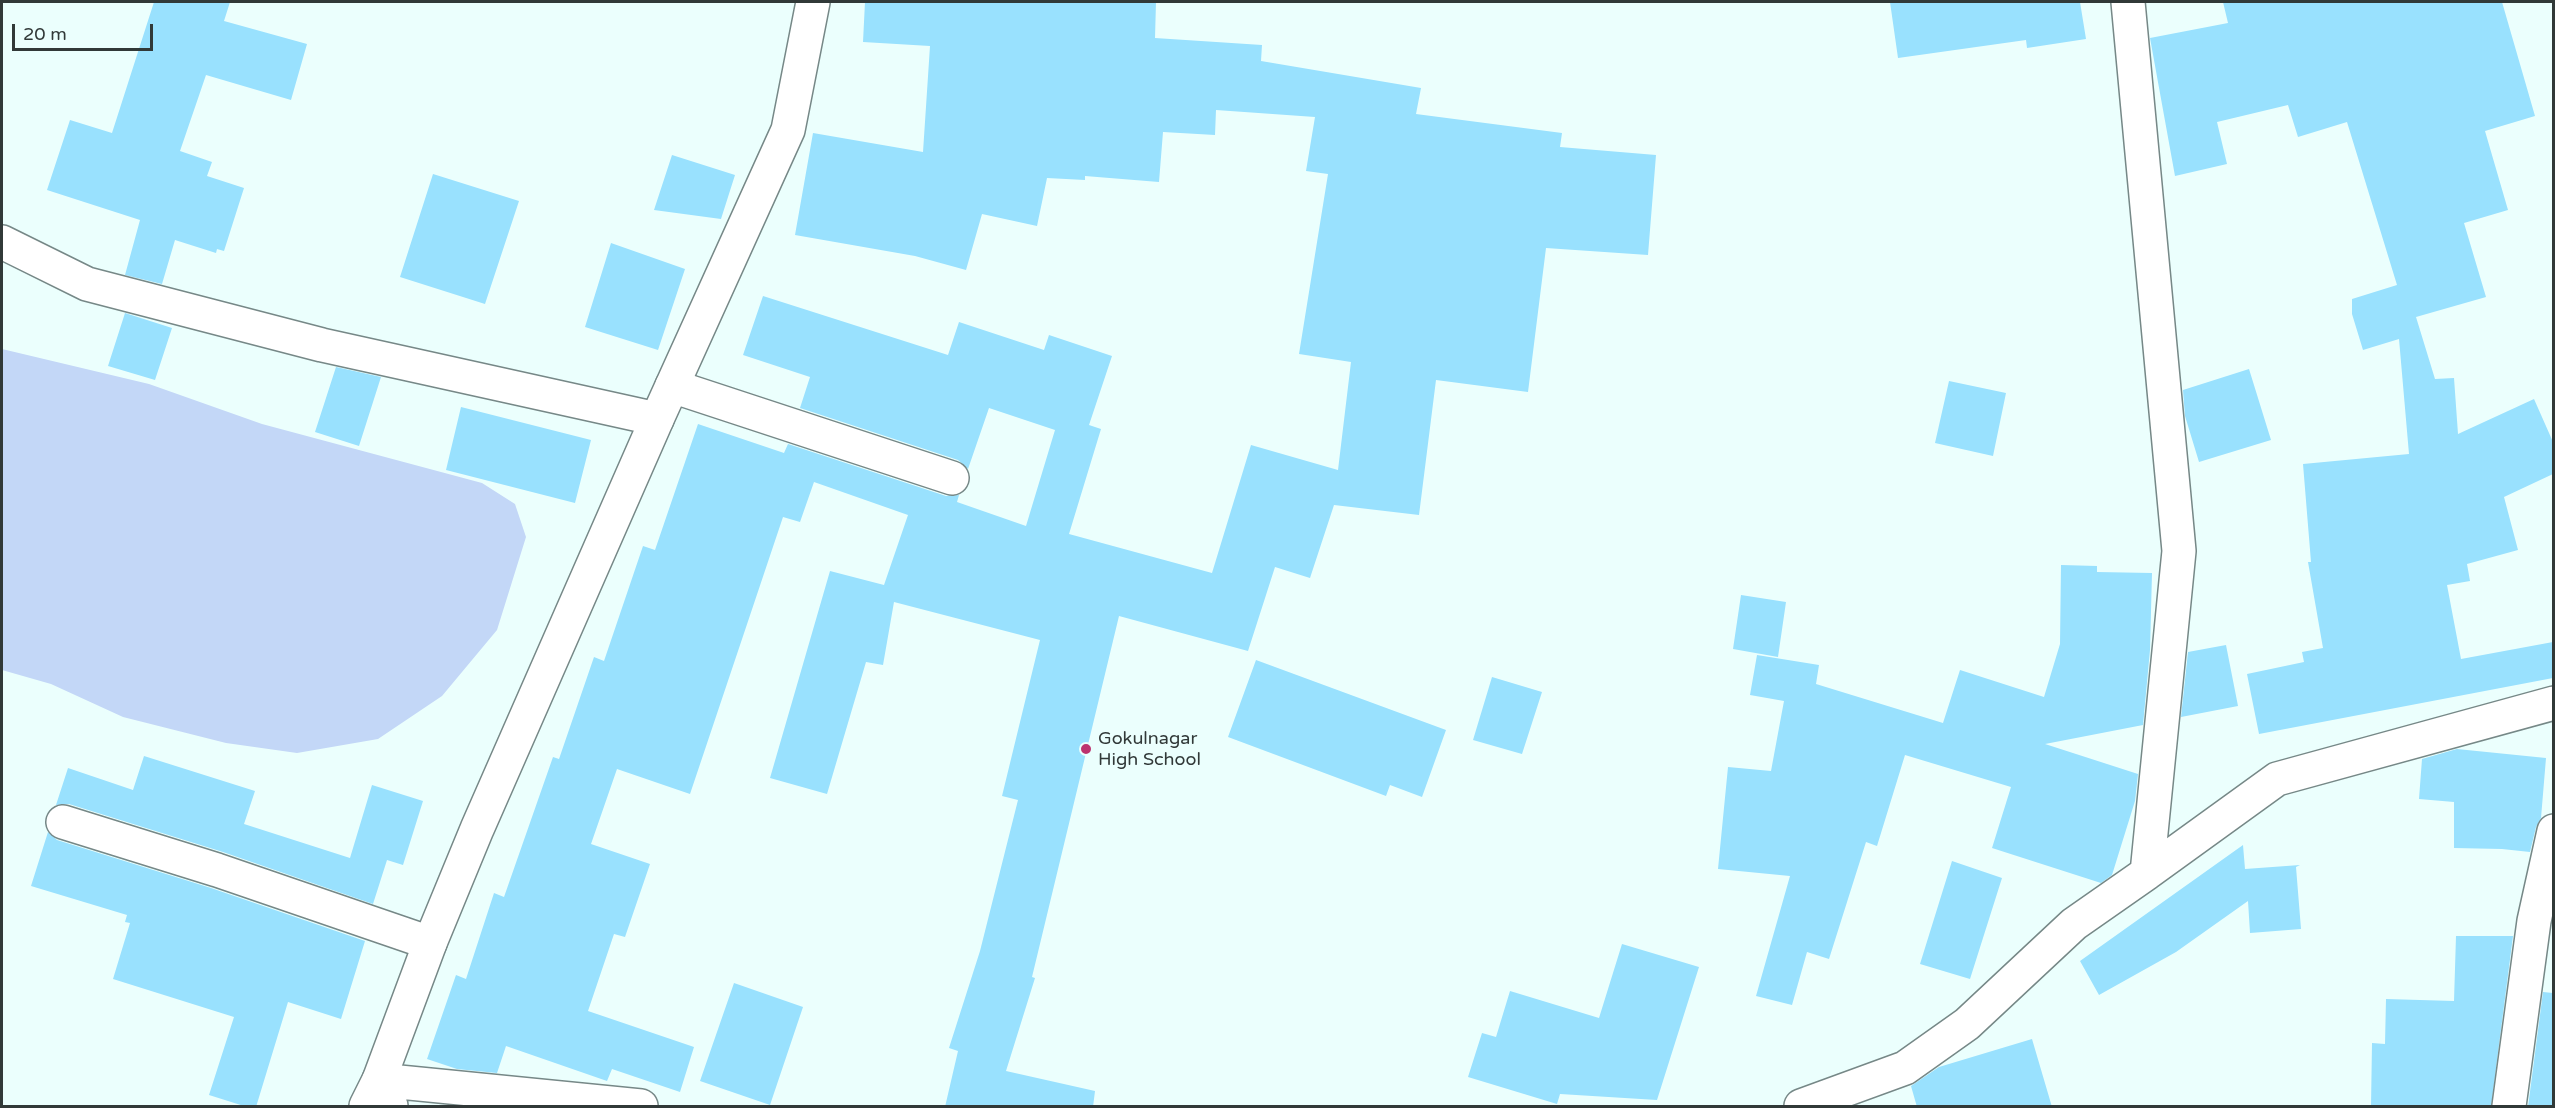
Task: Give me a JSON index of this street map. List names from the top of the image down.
{
  "places": ["Gokulnagar High School"],
  "scale_bar": "20 m"
}
